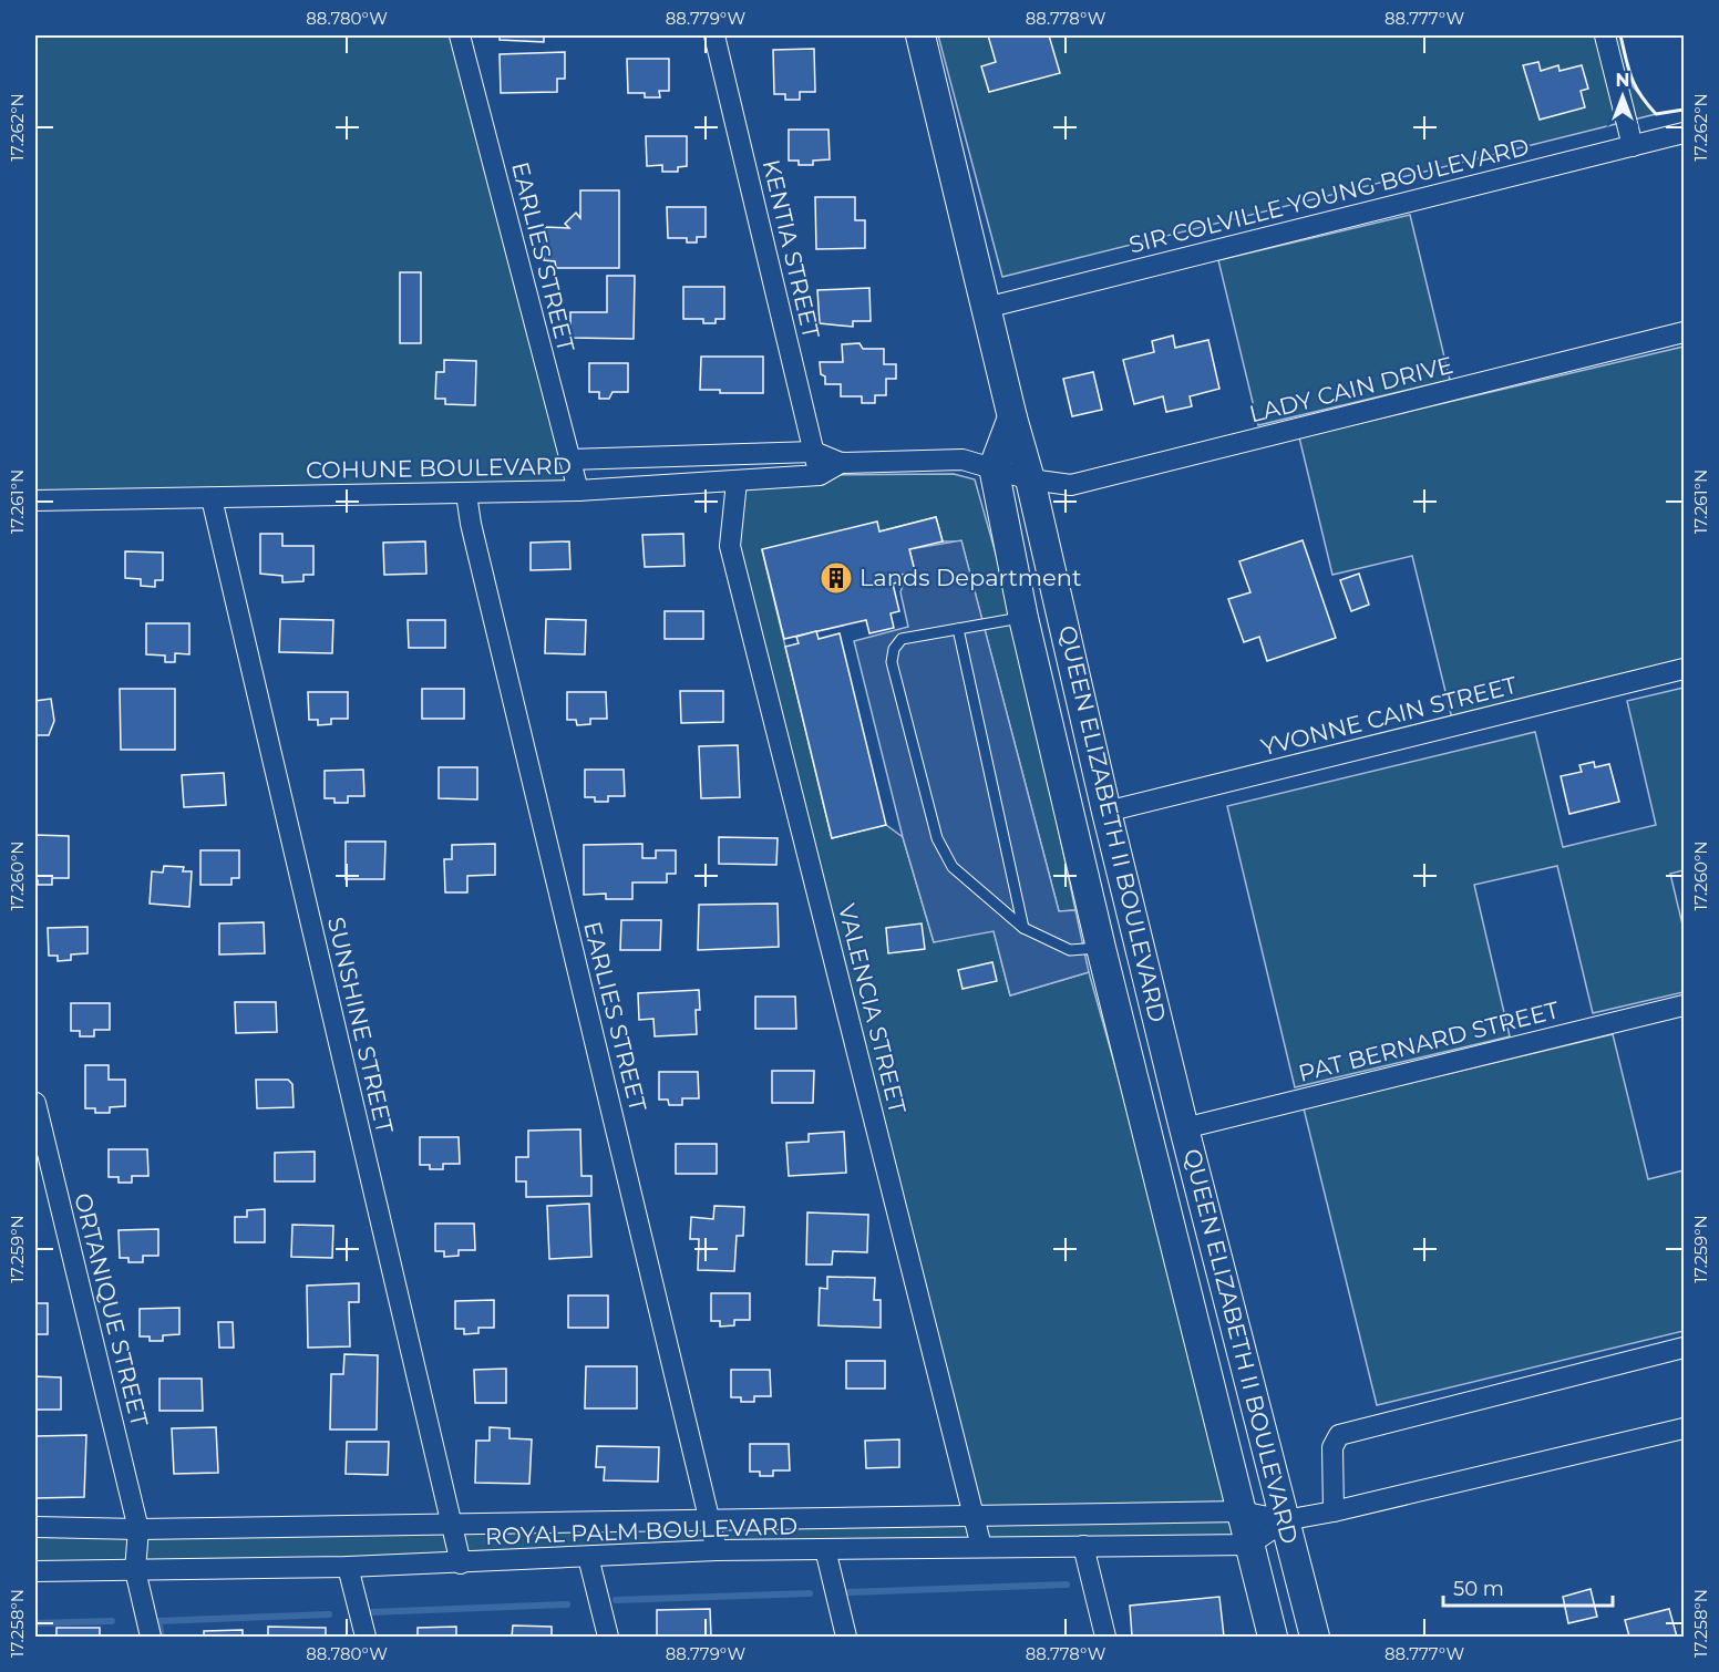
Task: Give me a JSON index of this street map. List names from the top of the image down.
{
  "streets": {
    "street": [
      "SIR COLVILLE YOUNG BOULEVARD",
      "KENTIA STREET",
      "EARLIES STREET",
      "LADY CAIN DRIVE",
      "COHUNE BOULEVARD",
      "YVONNE CAIN STREET",
      "QUEEN ELIZABETH II BOULEVARD",
      "VALENCIA STREET",
      "SUNSHINE STREET",
      "PAT BERNARD STREET",
      "ORTANIQUE STREET",
      "ROYAL PALM BOULEVARD"
    ]
  },
  "crossings": [
    ["SIR COLVILLE YOUNG BOULEVARD", "QUEEN ELIZABETH II BOULEVARD"],
    ["KENTIA STREET", "COHUNE BOULEVARD"],
    ["EARLIES STREET", "COHUNE BOULEVARD"],
    ["EARLIES STREET", "ROYAL PALM BOULEVARD"],
    ["LADY CAIN DRIVE", "COHUNE BOULEVARD"],
    ["LADY CAIN DRIVE", "QUEEN ELIZABETH II BOULEVARD"],
    ["COHUNE BOULEVARD", "QUEEN ELIZABETH II BOULEVARD"],
    ["COHUNE BOULEVARD", "VALENCIA STREET"],
    ["COHUNE BOULEVARD", "SUNSHINE STREET"],
    ["YVONNE CAIN STREET", "QUEEN ELIZABETH II BOULEVARD"],
    ["QUEEN ELIZABETH II BOULEVARD", "PAT BERNARD STREET"],
    ["QUEEN ELIZABETH II BOULEVARD", "ROYAL PALM BOULEVARD"],
    ["VALENCIA STREET", "ROYAL PALM BOULEVARD"],
    ["SUNSHINE STREET", "ROYAL PALM BOULEVARD"],
    ["ORTANIQUE STREET", "ROYAL PALM BOULEVARD"]
  ],
  "places": {
    "building": ["Lands Department"]
  },
  "scale_bar": "50 m",
  "north": "top",
  "coordinates": [
    "88.780°W",
    "88.779°W",
    "88.778°W",
    "88.777°W",
    "17.262°N",
    "17.261°N",
    "17.260°N",
    "17.259°N",
    "17.258°N"
  ]
}
